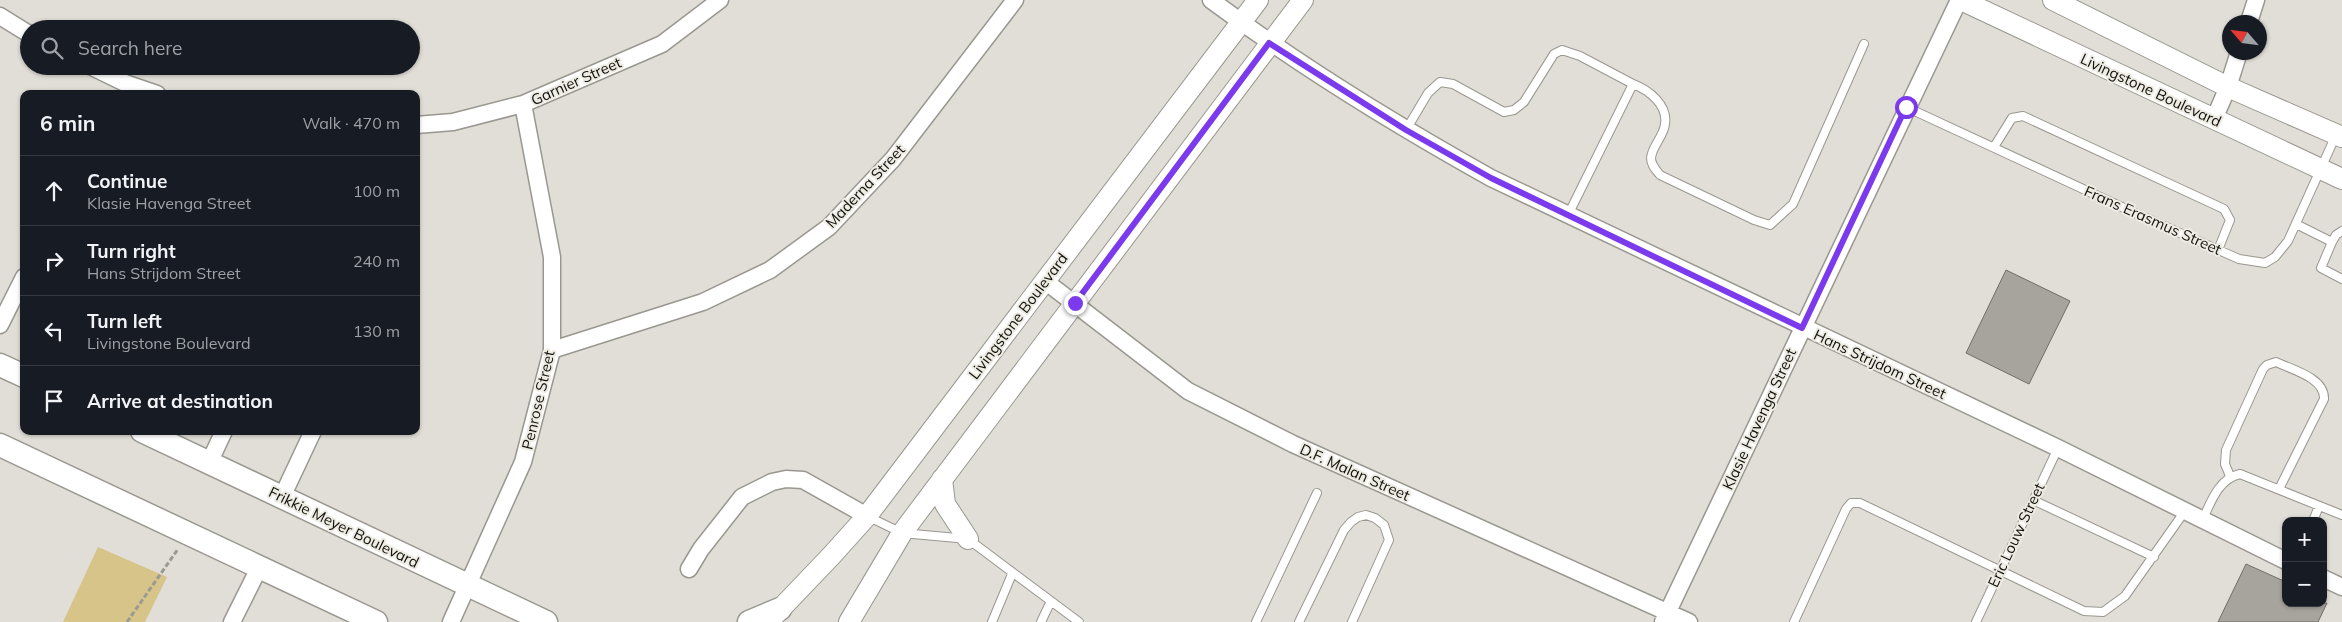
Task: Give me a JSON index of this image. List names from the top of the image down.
{
  "streets": {
    "main road": ["Frikkie Meyer Boulevard"],
    "street": [
      "Garnier Street",
      "Livingstone Boulevard",
      "Maderna Street",
      "Hans Strijdom Street",
      "Penrose Street",
      "Klasie Havenga Street",
      "D.F. Malan Street"
    ],
    "lane": ["Frans Erasmus Street", "Eric Louw Street"]
  },
  "crossings": [
    ["Garnier Street", "Penrose Street"],
    ["Livingstone Boulevard", "Frans Erasmus Street"],
    ["Livingstone Boulevard", "Hans Strijdom Street"],
    ["Livingstone Boulevard", "Klasie Havenga Street"],
    ["Livingstone Boulevard", "D.F. Malan Street"],
    ["Maderna Street", "Penrose Street"],
    ["Frans Erasmus Street", "Klasie Havenga Street"],
    ["Hans Strijdom Street", "Klasie Havenga Street"],
    ["Hans Strijdom Street", "Eric Louw Street"],
    ["Penrose Street", "Frikkie Meyer Boulevard"],
    ["Klasie Havenga Street", "D.F. Malan Street"]
  ],
  "north": "top left",
  "page": {
    "search": "Search here",
    "heading": ["6 min", "Walk · 470 m"],
    "list": [
      ["Continue", "Klasie Havenga Street", "100 m"],
      ["Turn right", "Hans Strijdom Street", "240 m"],
      ["Turn left", "Livingstone Boulevard", "130 m"],
      "Arrive at destination"
    ],
    "map_buttons": ["+", "−"]
  }
}
